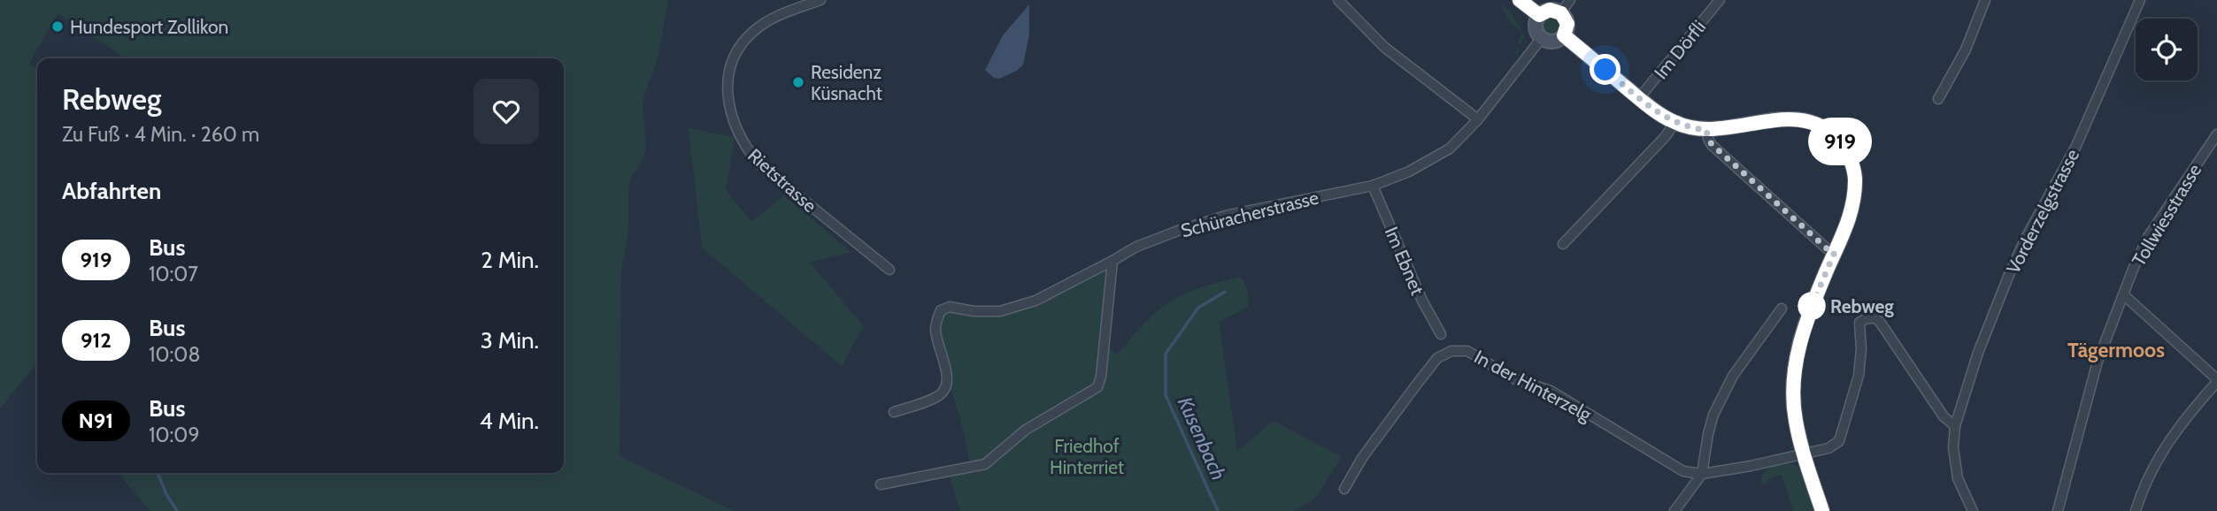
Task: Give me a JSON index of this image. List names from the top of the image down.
{
  "streets": {
    "street": [
      "Im Dörfli",
      "Rietstrasse",
      "Vorderzelgstrasse",
      "Schüracherstrasse",
      "Tollwiesstrasse",
      "Im Ebnet",
      "In der Hinterzelg"
    ]
  },
  "crossings": [
    ["Schüracherstrasse", "Im Ebnet"]
  ],
  "districts": ["Tägermoos"],
  "water": ["Kusenbach"],
  "parks": ["Friedhof Hinterriet"],
  "places": ["Hundesport Zollikon", "Residenz Küsnacht", "Rebweg"],
  "lines": ["bus line 919"],
  "page": {
    "on_map": "919",
    "heading": [
      ["Rebweg", "Zu Fuß · 4 Min. · 260 m"],
      "Abfahrten"
    ],
    "list": [
      {
        "mark": "919",
        "name": "Bus",
        "note": "10:07",
        "value": "2 Min."
      },
      {
        "mark": "912",
        "name": "Bus",
        "note": "10:08",
        "value": "3 Min."
      },
      {
        "mark": "N91",
        "name": "Bus",
        "note": "10:09",
        "value": "4 Min."
      }
    ]
  }
}
